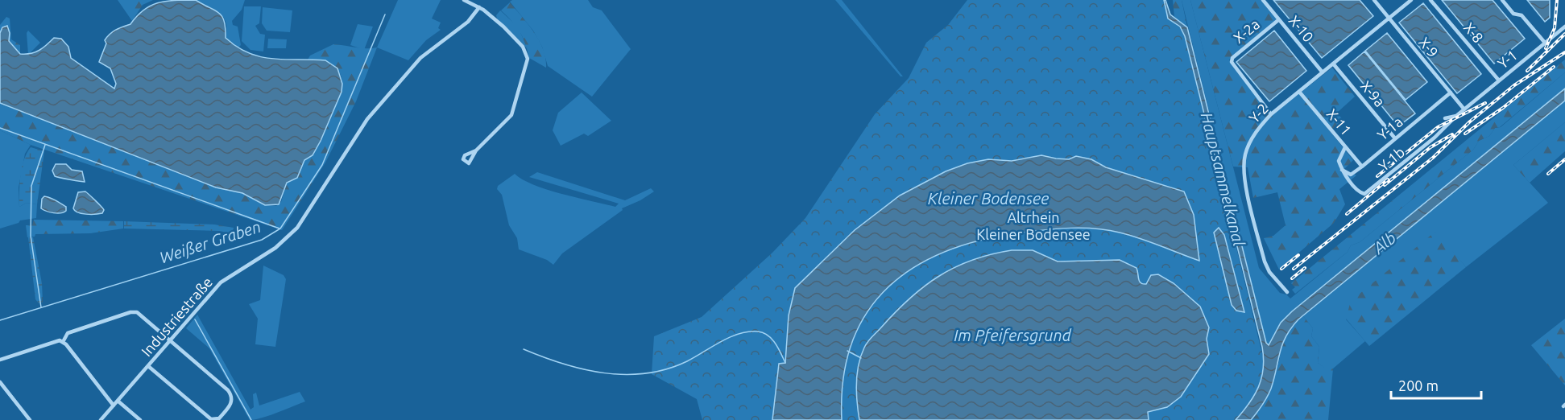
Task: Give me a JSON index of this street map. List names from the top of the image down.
{
  "streets": {
    "street": [
      "X-10",
      "X-2a",
      "X-8",
      "X-9",
      "Y-1",
      "X-9a",
      "Y-2",
      "X-11",
      "Y-1a",
      "Y-1b",
      "Industriestraße"
    ]
  },
  "crossings": [
    ["X-10", "X-2a"],
    ["X-10", "Y-2"],
    ["X-2a", "Y-2"],
    ["X-8", "Y-1"],
    ["X-9", "Y-1"],
    ["X-9", "Y-2"],
    ["X-9", "Y-1a"],
    ["X-9", "Y-1b"],
    ["Y-1", "Y-1b"],
    ["X-9a", "Y-2"],
    ["X-9a", "Y-1a"],
    ["Y-2", "X-11"],
    ["X-11", "Y-1a"]
  ],
  "water": [
    "Hauptsammelkanal",
    "Kleiner Bodensee",
    "Weißer Graben",
    "Alb",
    "Im Pfeifersgrund"
  ],
  "parks": ["Altrhein Kleiner Bodensee"],
  "scale_bar": "200 m"
}
